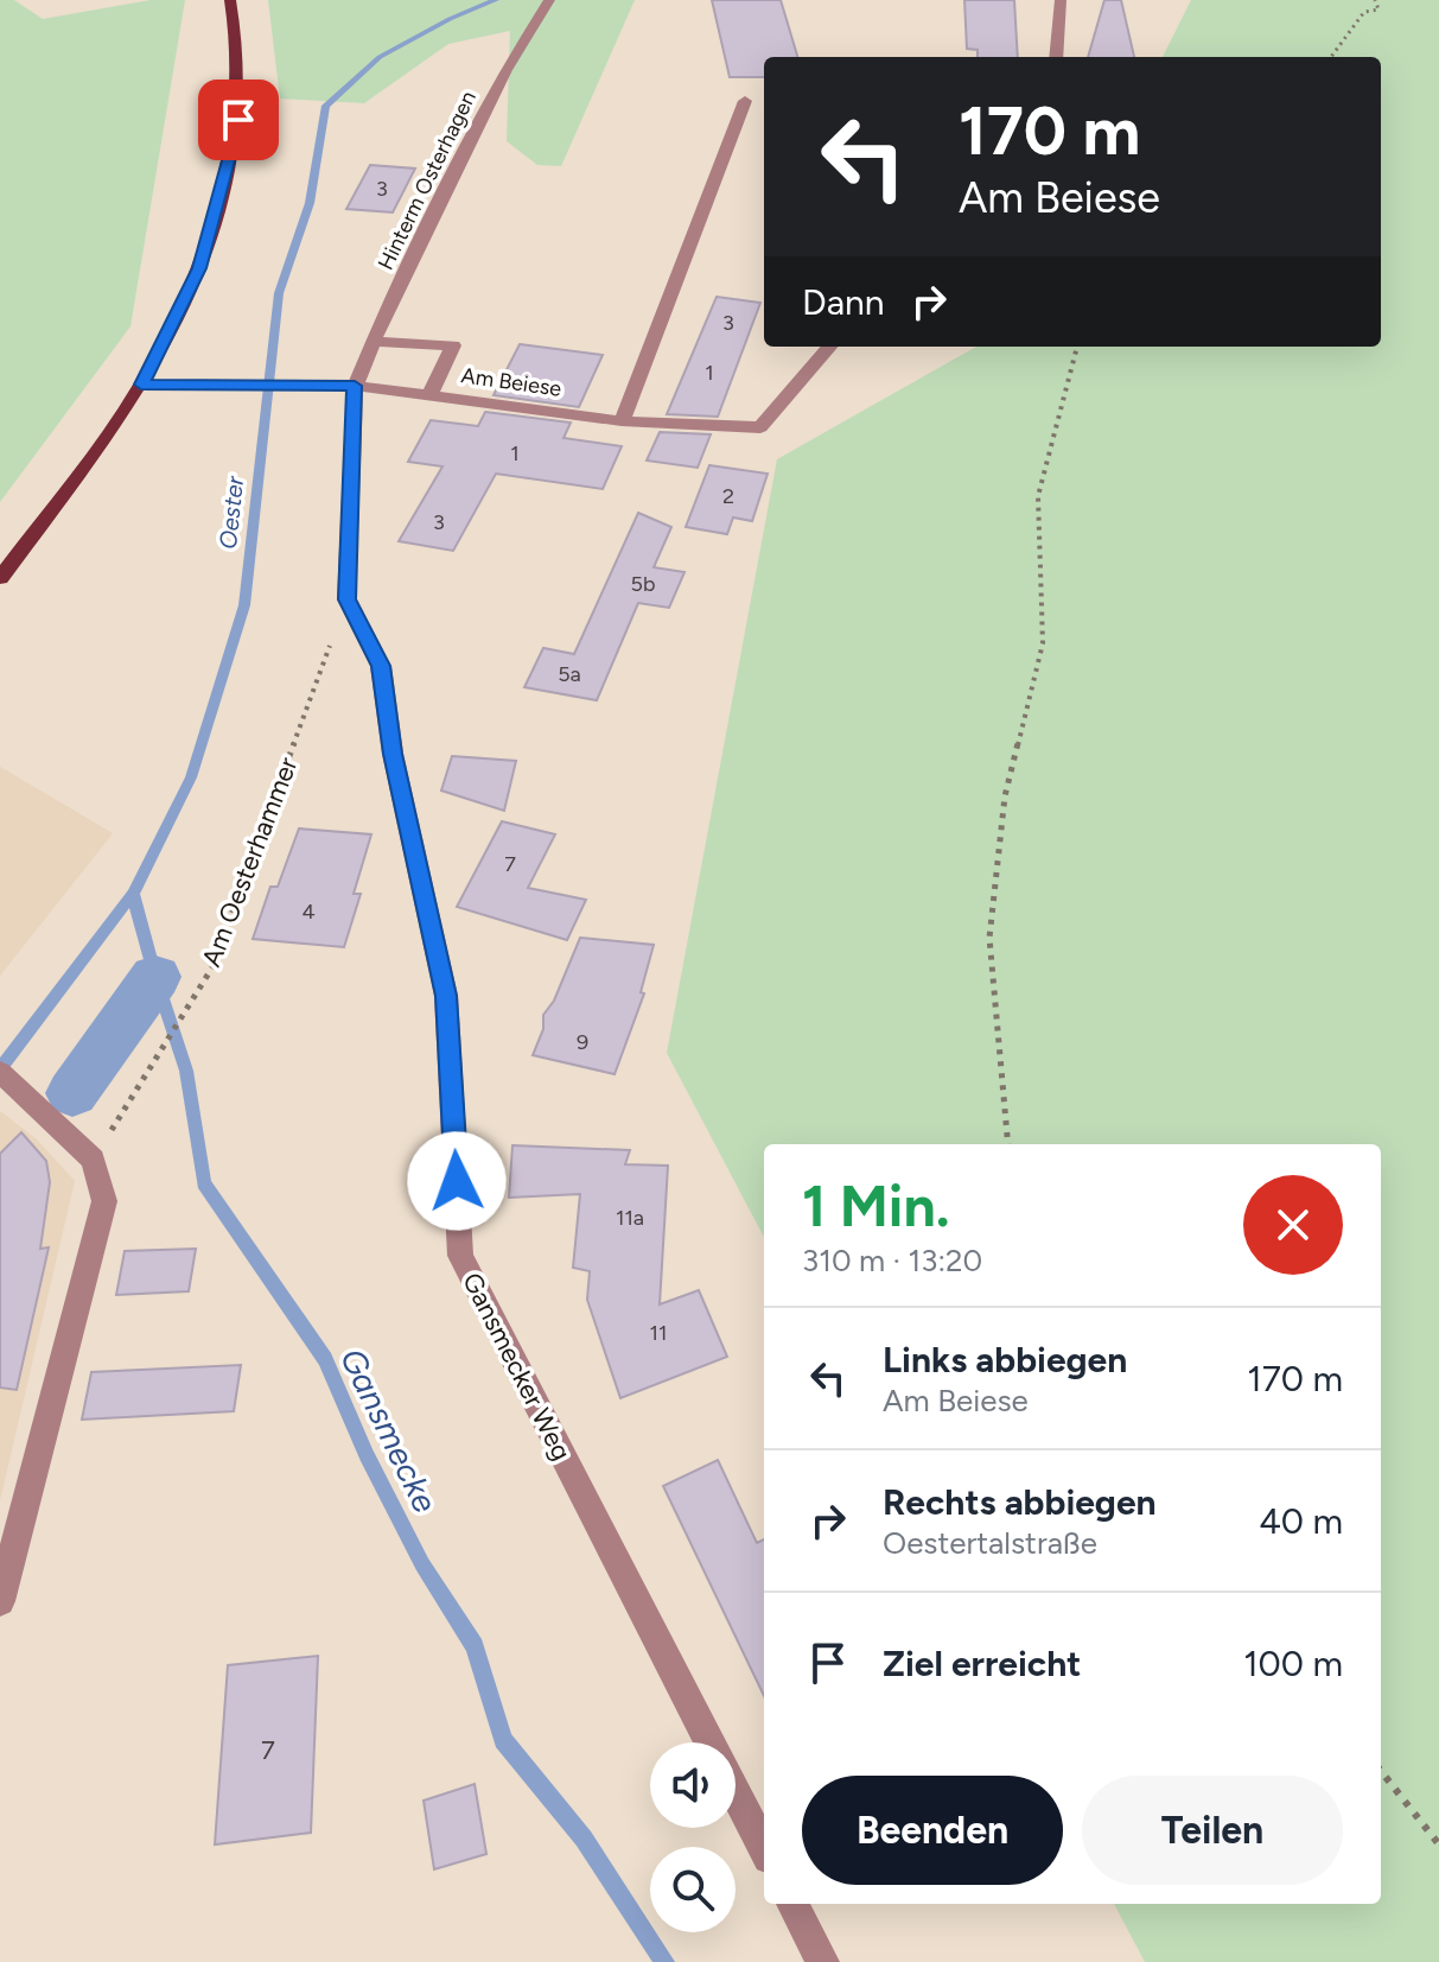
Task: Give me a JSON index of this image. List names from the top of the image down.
{
  "streets": {
    "street": ["Hinterm Osterhagen", "Am Beiese", "Gansmecker Weg"],
    "path": ["Am Oesterhammer"]
  },
  "crossings": [
    ["Hinterm Osterhagen", "Am Beiese"],
    ["Hinterm Osterhagen", "Gansmecker Weg"],
    ["Am Beiese", "Gansmecker Weg"],
    ["Am Oesterhammer", "Gansmecker Weg"]
  ],
  "water": ["Oester", "Gansmecke"],
  "house_numbers": [
    "3",
    "3",
    "1",
    "1",
    "2",
    "3",
    "5b",
    "5a",
    "7",
    "4",
    "9",
    "11a",
    "11",
    "7"
  ],
  "page": {
    "turn": ["170 m", "Am Beiese"],
    "then": "Dann",
    "heading": ["1 Min.", "310 m · 13:20"],
    "list": [
      {
        "name": "Links abbiegen",
        "note": "Am Beiese",
        "value": "170 m"
      },
      {
        "name": "Rechts abbiegen",
        "note": "Oestertalstraße",
        "value": "40 m"
      },
      {
        "name": "Ziel erreicht",
        "value": "100 m"
      }
    ],
    "buttons": ["Beenden", "Teilen"]
  }
}
